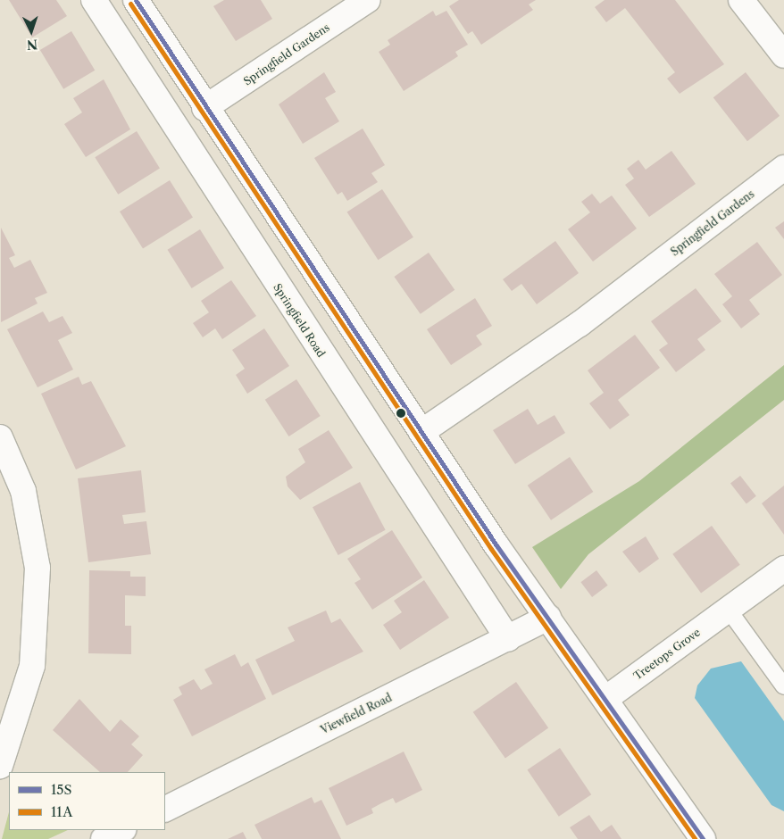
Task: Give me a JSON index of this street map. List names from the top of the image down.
{
  "streets": {
    "street": [
      "Springfield Gardens",
      "Springfield Road",
      "Treetops Grove",
      "Viewfield Road"
    ]
  },
  "crossings": [
    ["Springfield Road", "Viewfield Road"]
  ],
  "lines": ["transit line 15S", "transit line 11A"],
  "legend": ["15S", "11A"],
  "north": "bottom"
}
